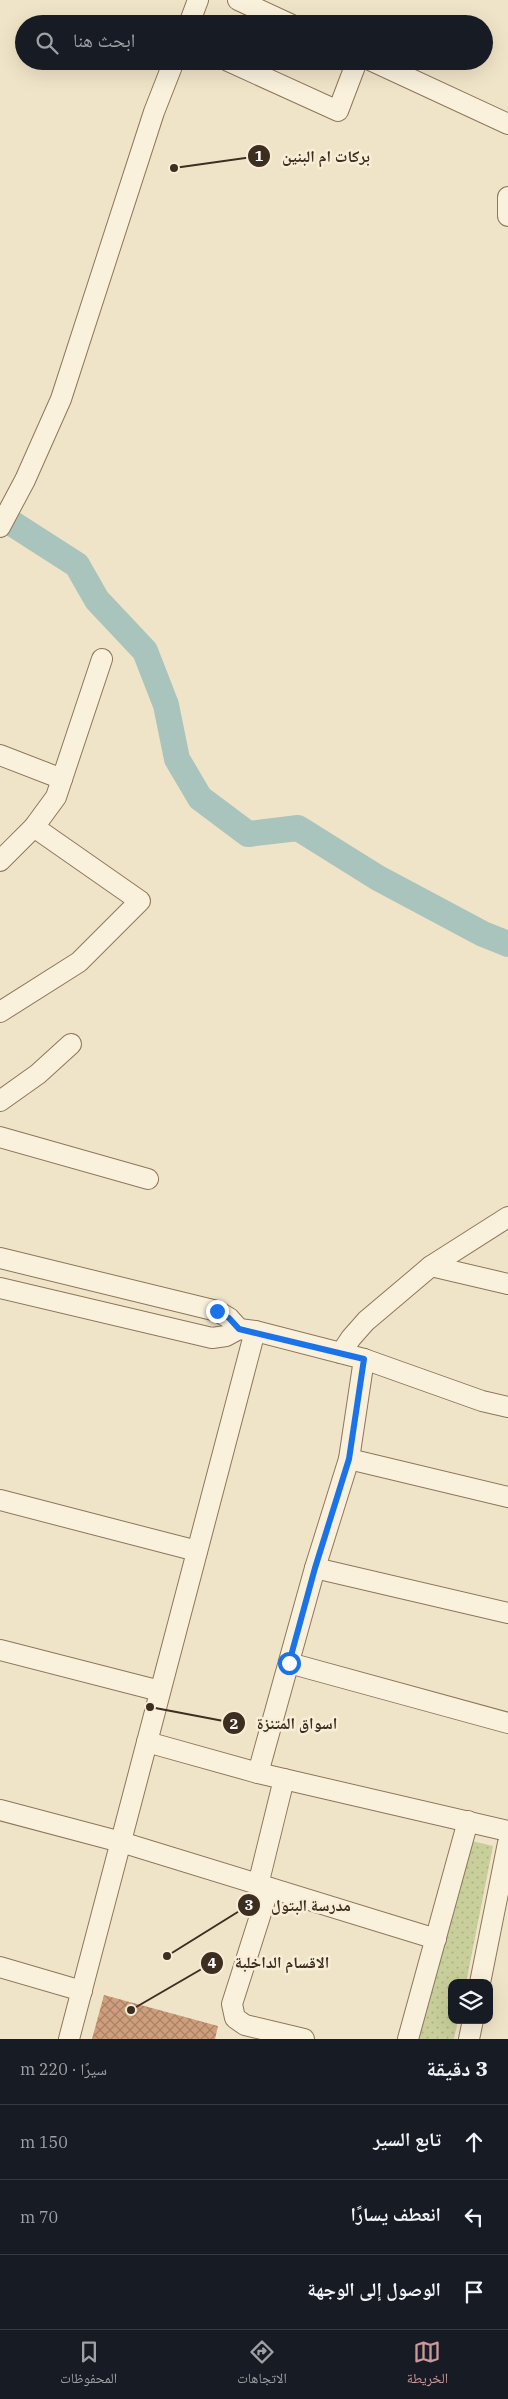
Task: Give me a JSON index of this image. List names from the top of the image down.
{
  "places": [
    "بركات ام البنين",
    "اسواق المتنزة",
    "مدرسة البتول",
    "الاقسام الداخلبة"
  ],
  "page": {
    "search": "ابحث هنا",
    "heading": ["3 دقيقة", "سيرًا · 220 m"],
    "list": [
      ["تابع السير", "150 m"],
      ["انعطف يسارًا", "70 m"],
      "الوصول إلى الوجهة"
    ],
    "nav": ["الخريطة", "الاتجاهات", "المحفوظات"]
  }
}
